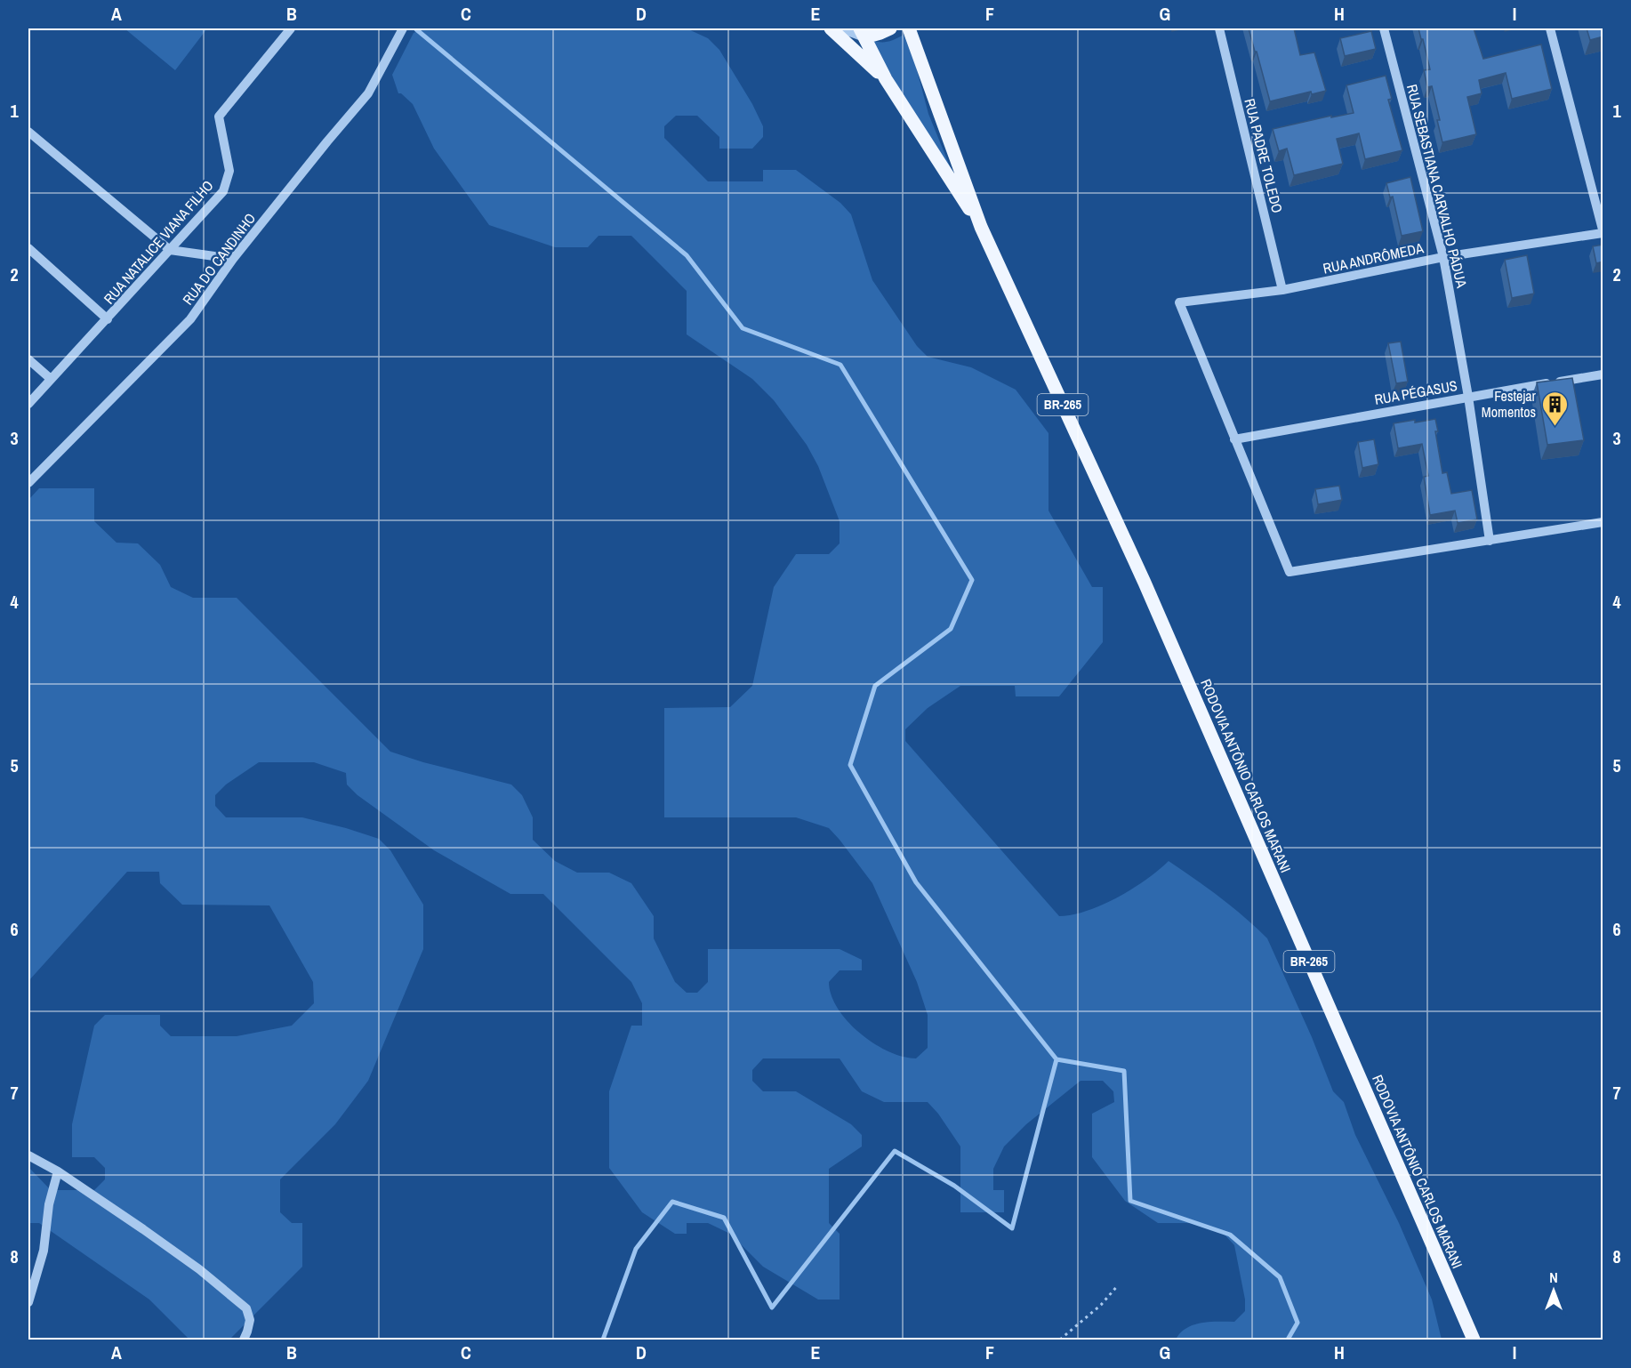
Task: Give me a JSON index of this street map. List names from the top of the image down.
{
  "streets": {
    "main road": ["BR-265", "RODOVIA ANTÔNIO CARLOS MARANI"],
    "street": [
      "RUA PADRE TOLEDO",
      "RUA SEBASTIANA CARVALHO PÁDUA",
      "RUA NATALICE VIANA FILHO",
      "RUA ANDRÔMEDA",
      "RUA DO CANDINHO",
      "RUA PÉGASUS"
    ]
  },
  "crossings": [
    ["RUA PADRE TOLEDO", "RUA ANDRÔMEDA"],
    ["RUA SEBASTIANA CARVALHO PÁDUA", "RUA ANDRÔMEDA"],
    ["RUA SEBASTIANA CARVALHO PÁDUA", "RUA PÉGASUS"],
    ["RUA ANDRÔMEDA", "RUA PÉGASUS"]
  ],
  "places": {
    "building": ["Festejar Momentos"]
  },
  "north": "top",
  "grid": {
    "columns": [
      "A",
      "B",
      "C",
      "D",
      "E",
      "F",
      "G",
      "H",
      "I"
    ],
    "rows": [
      "1",
      "2",
      "3",
      "4",
      "5",
      "6",
      "7",
      "8"
    ]
  }
}
